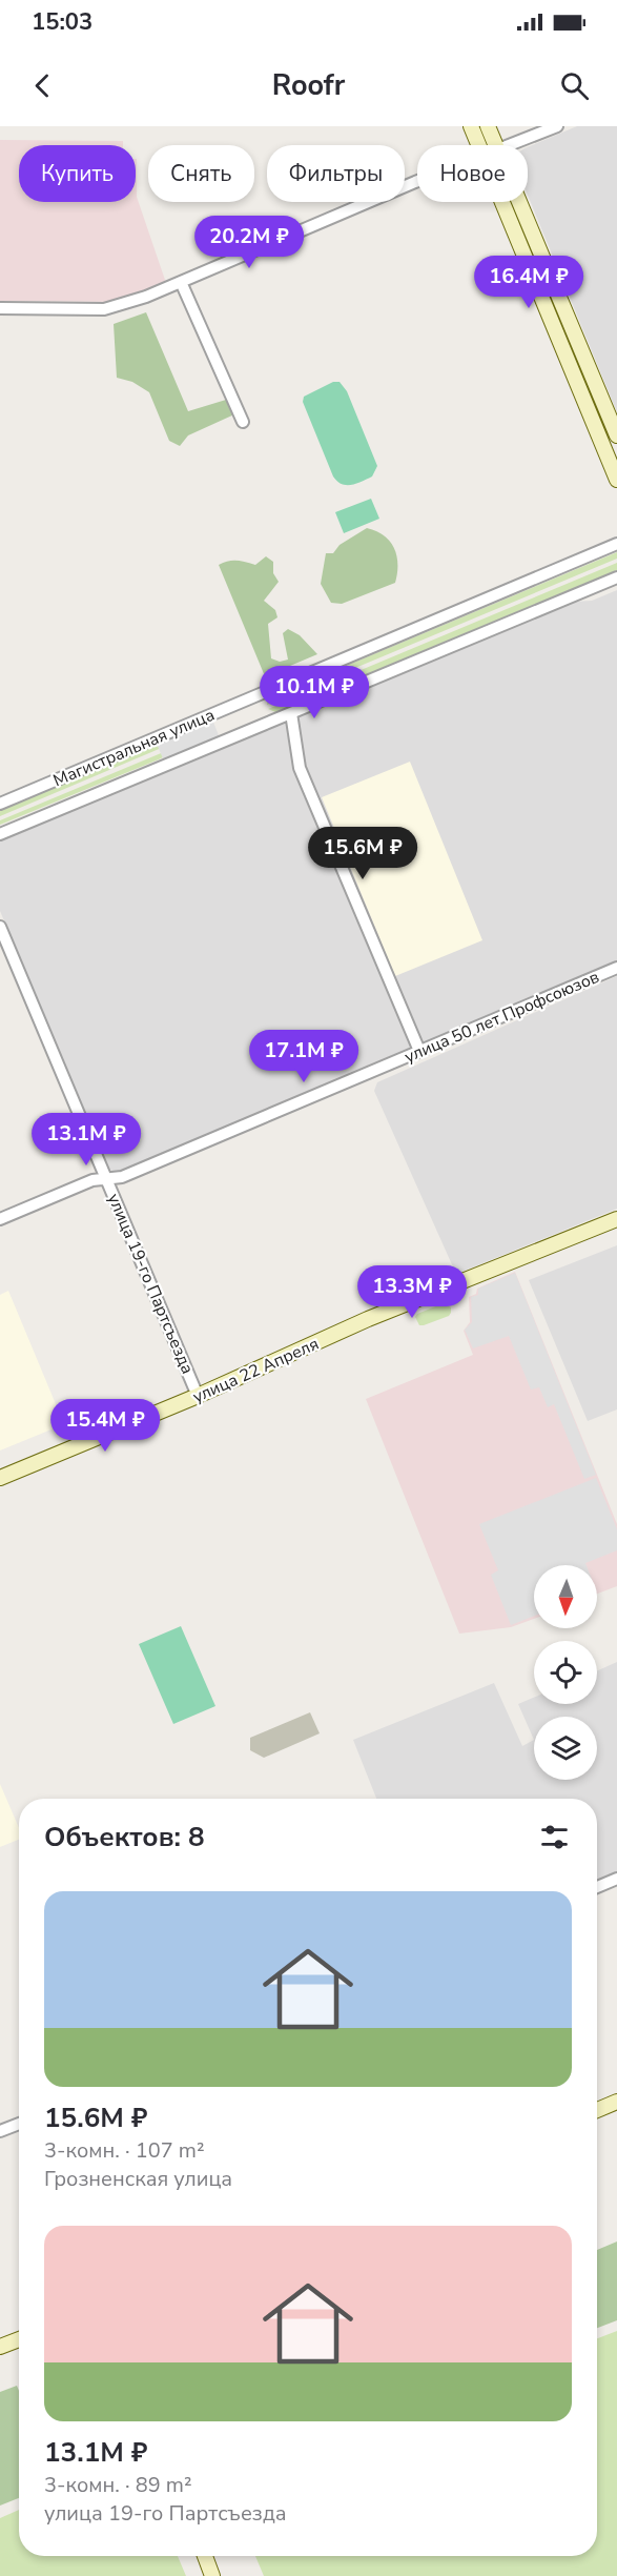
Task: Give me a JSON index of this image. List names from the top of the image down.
{
  "streets": {
    "main road": ["улица 22 Апреля"],
    "street": ["Магистральная улица", "улица 50 лет Профсоюзов", "улица 19-го Партсъезда"]
  },
  "crossings": [
    ["улица 50 лет Профсоюзов", "улица 19-го Партсъезда"],
    ["улица 19-го Партсъезда", "улица 22 Апреля"]
  ],
  "north": "bottom",
  "page": {
    "status": "15:03",
    "header": "Roofr",
    "chip": [
      "Купить",
      "Снять",
      "Фильтры",
      "Новое"
    ],
    "price": [
      "20.2M ₽",
      "16.4M ₽",
      "10.1M ₽",
      "15.6M ₽",
      "17.1M ₽",
      "13.1M ₽",
      "13.3M ₽",
      "15.4M ₽"
    ],
    "heading": "Объектов: 8",
    "list": [
      {
        "name": "15.6M ₽",
        "note": "3-комн. · 107 m² · Грозненская улица"
      },
      {
        "name": "13.1M ₽",
        "note": "3-комн. · 89 m² · улица 19-го Партсъезда"
      }
    ]
  }
}
